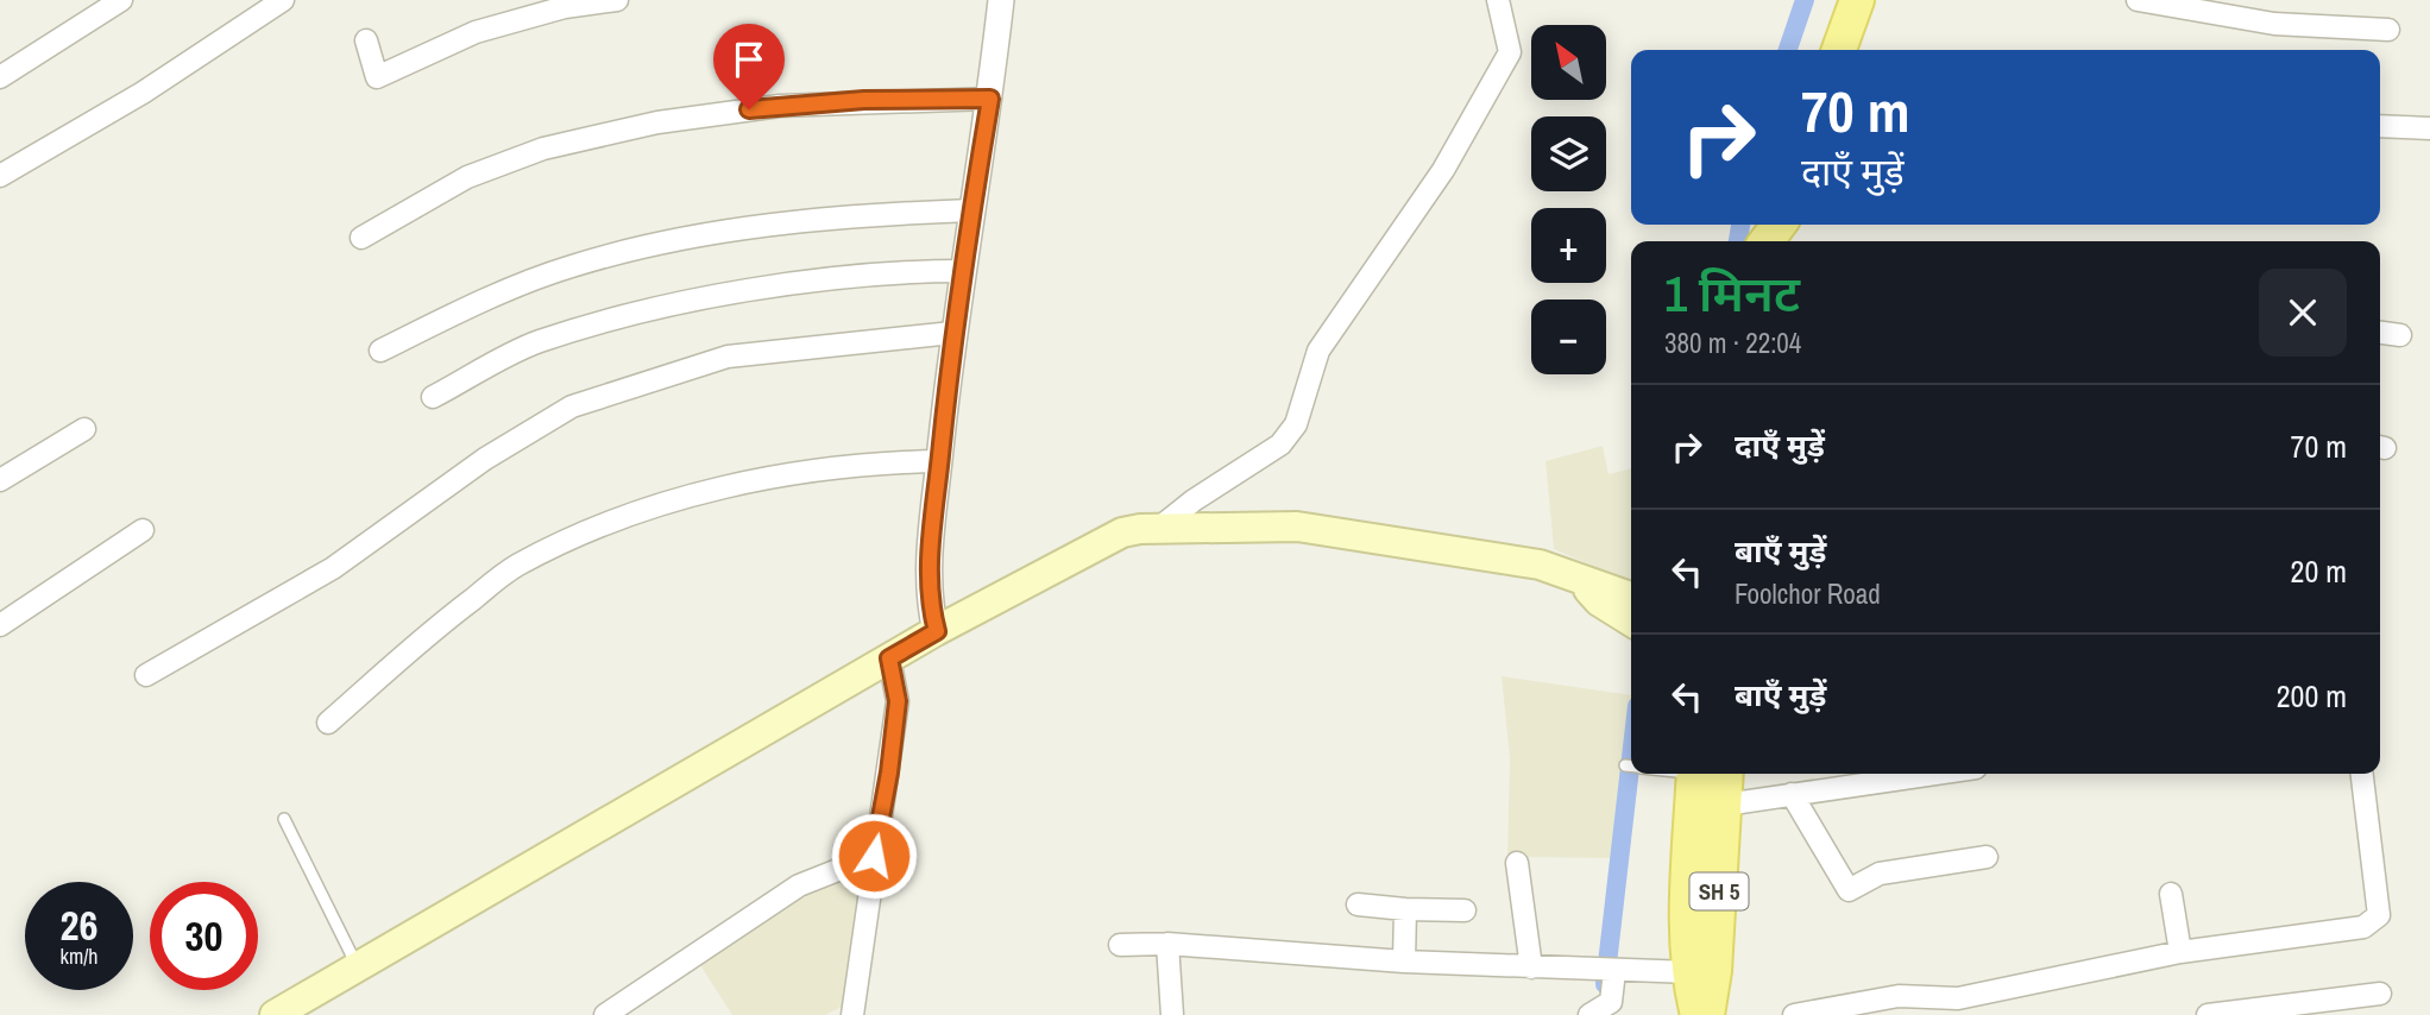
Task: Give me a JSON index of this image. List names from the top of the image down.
{
  "streets": {
    "main road": ["SH 5"]
  },
  "north": "top left",
  "page": {
    "map_buttons": ["+", "−"],
    "turn": ["70 m", "दाएँ मुड़ें"],
    "heading": ["1 मिनट", "380 m · 22:04"],
    "list": [
      {
        "name": "दाएँ मुड़ें",
        "value": "70 m"
      },
      {
        "name": "बाएँ मुड़ें",
        "note": "Foolchor Road",
        "value": "20 m"
      },
      {
        "name": "बाएँ मुड़ें",
        "value": "200 m"
      }
    ],
    "speed": "26 km/h",
    "limit": "30"
  }
}
